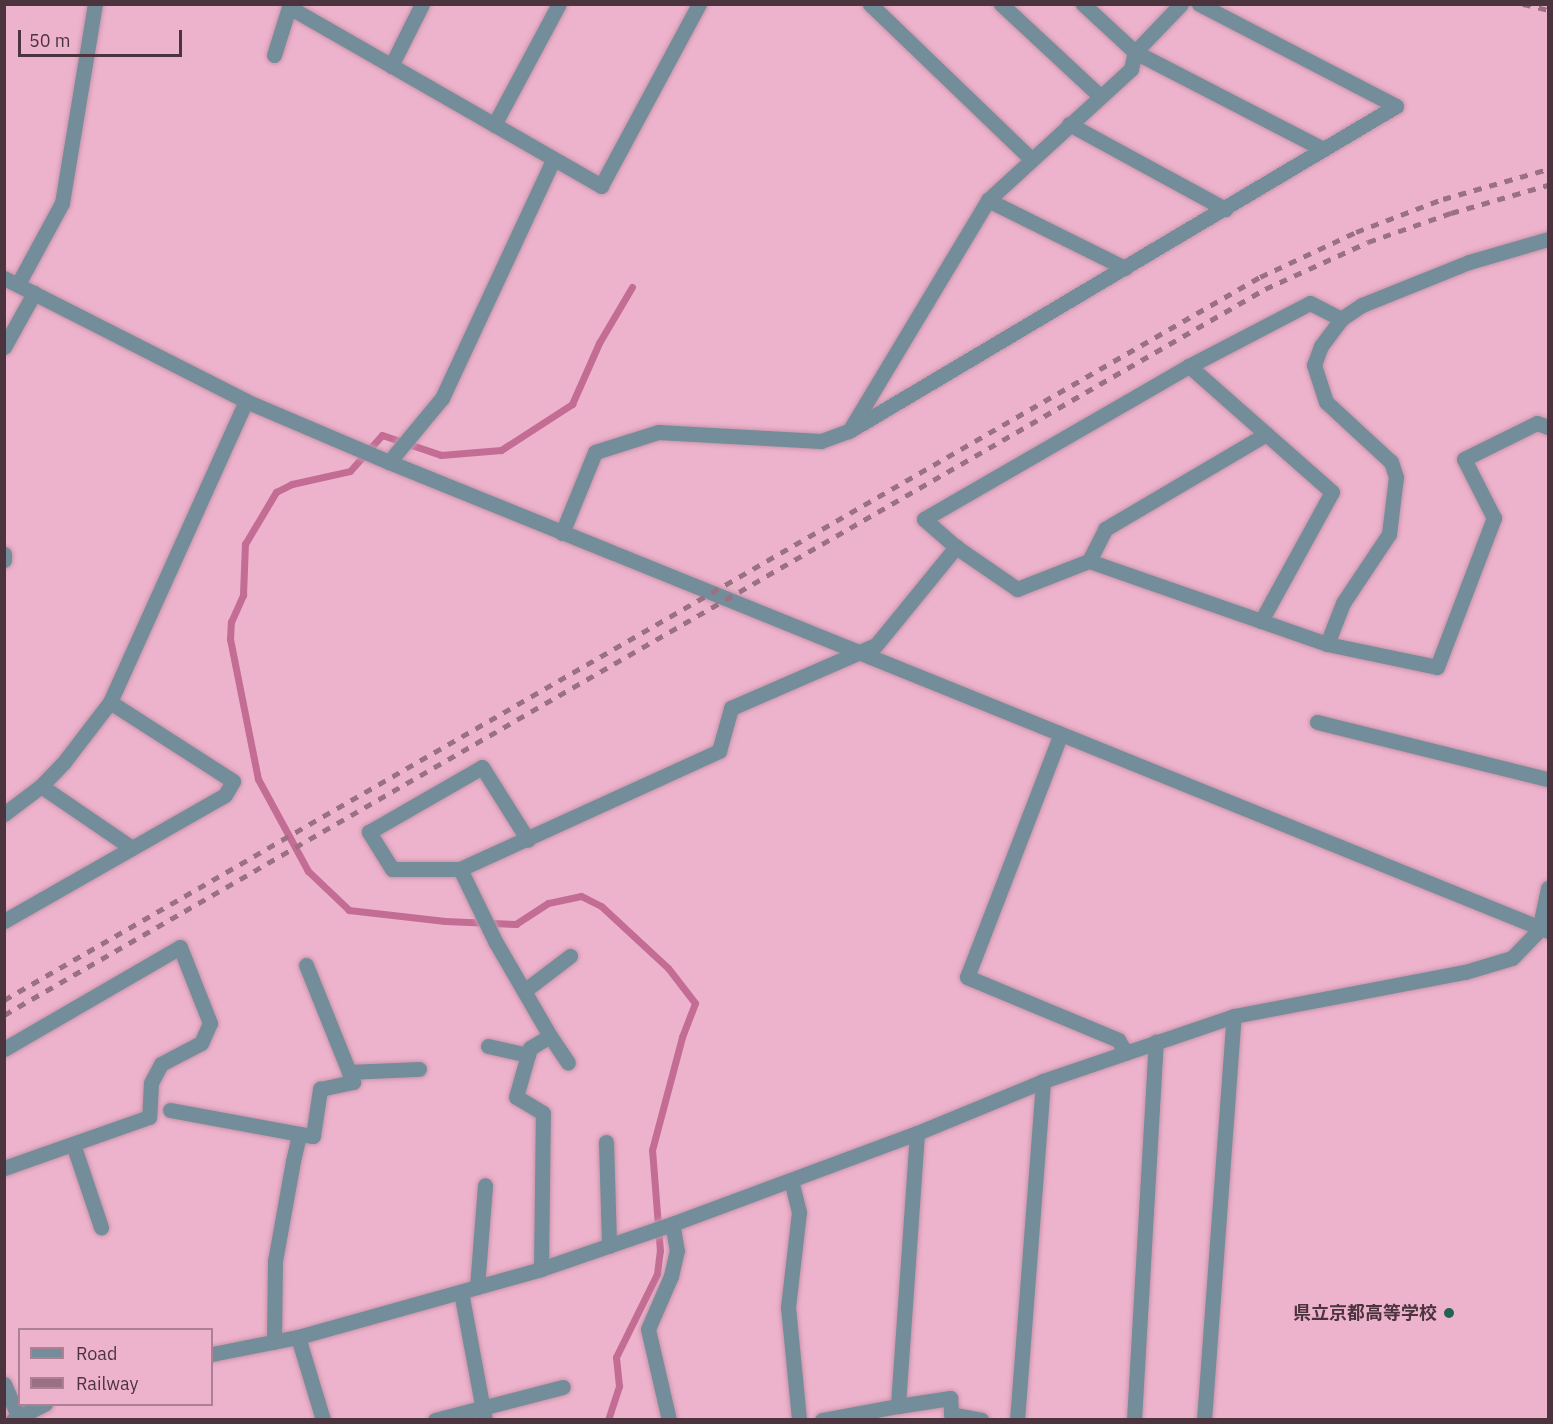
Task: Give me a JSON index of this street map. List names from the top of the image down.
{
  "places": ["県立京都高等学校"],
  "legend": ["Road", "Railway"],
  "scale_bar": "50 m"
}
